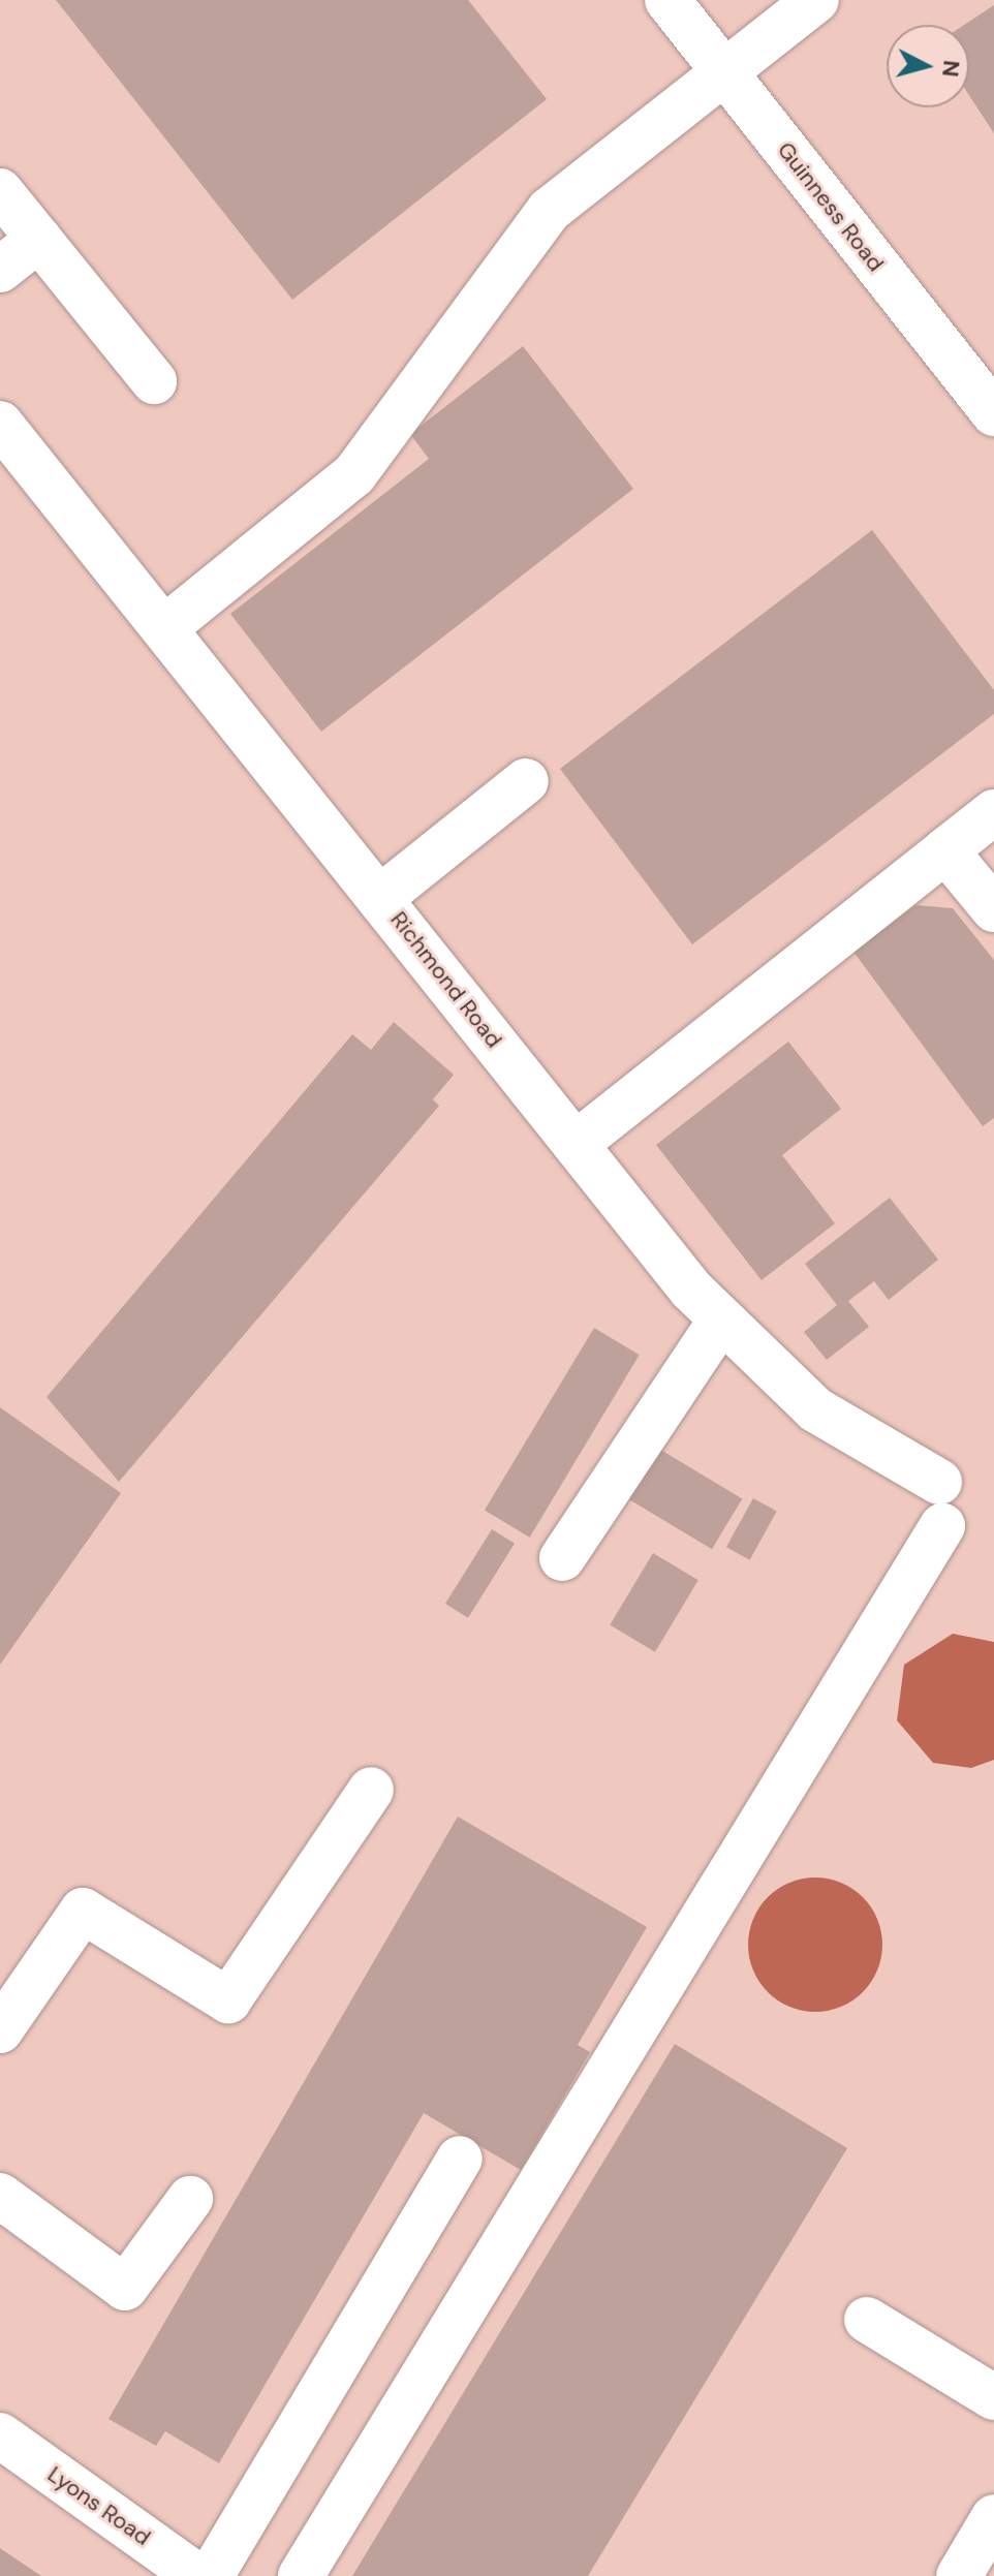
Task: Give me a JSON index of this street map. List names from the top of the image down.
{
  "streets": {
    "street": ["Guinness Road", "Richmond Road", "Lyons Road"]
  },
  "north": "right"
}
